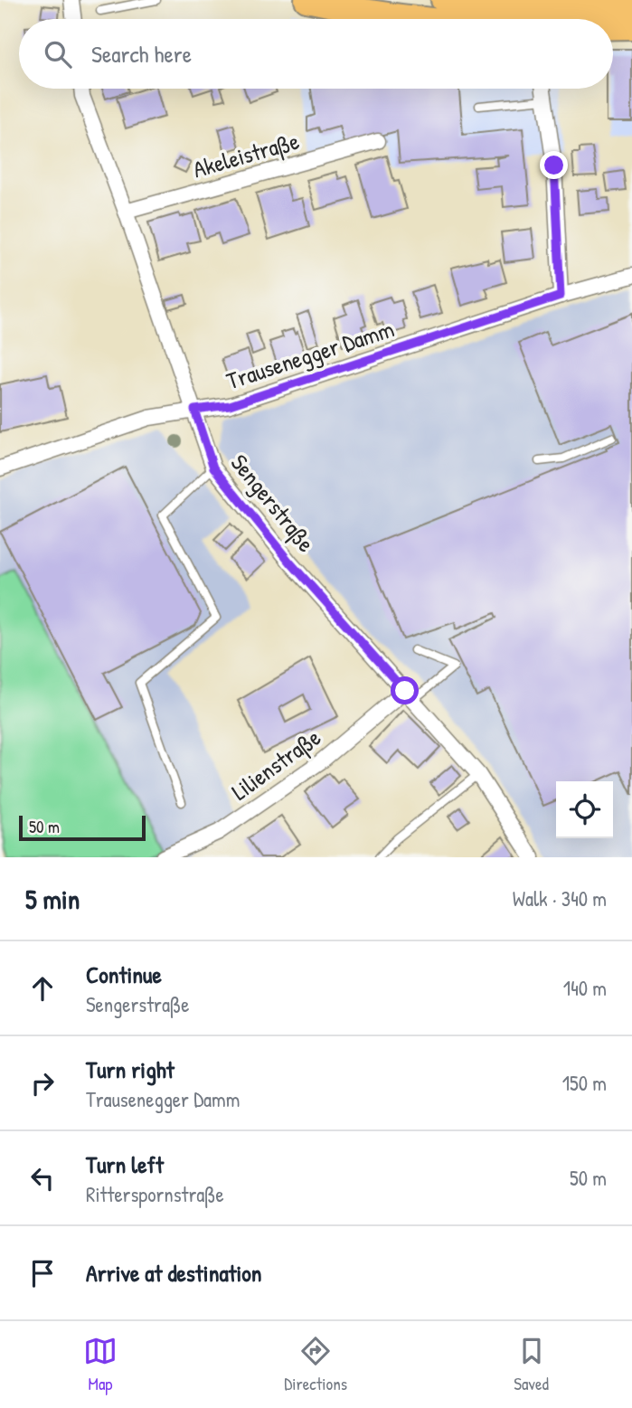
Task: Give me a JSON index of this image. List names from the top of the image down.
{
  "streets": {
    "street": [
      "Akeleistraße",
      "Trausenegger Damm",
      "Sengerstraße",
      "Lilienstraße"
    ]
  },
  "crossings": [
    ["Akeleistraße", "Sengerstraße"],
    ["Trausenegger Damm", "Sengerstraße"],
    ["Sengerstraße", "Lilienstraße"]
  ],
  "scale_bar": "50 m",
  "page": {
    "search": "Search here",
    "scale": "50 m",
    "heading": ["5 min", "Walk · 340 m"],
    "list": [
      ["Continue", "Sengerstraße", "140 m"],
      ["Turn right", "Trausenegger Damm", "150 m"],
      ["Turn left", "Ritterspornstraße", "50 m"],
      "Arrive at destination"
    ],
    "nav": ["Map", "Directions", "Saved"]
  }
}
